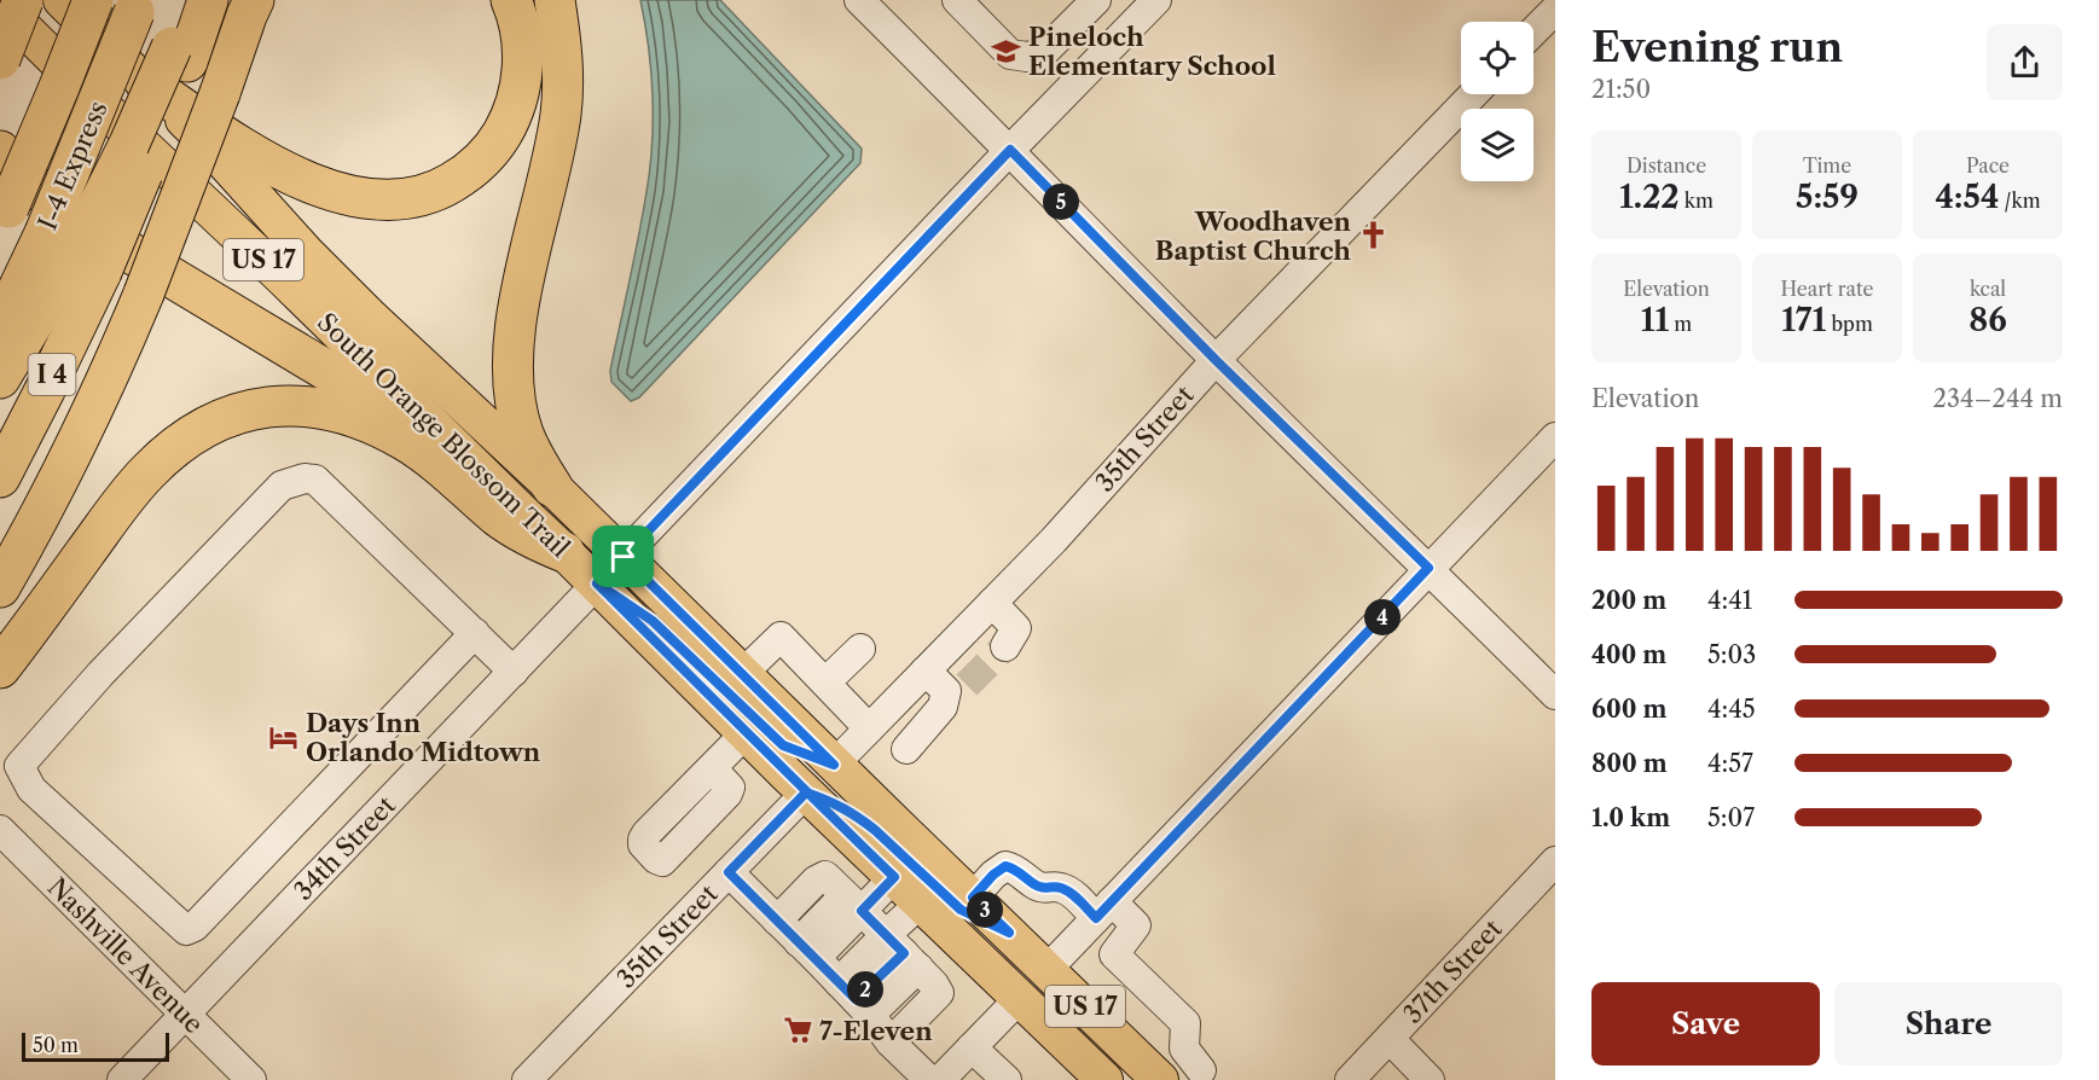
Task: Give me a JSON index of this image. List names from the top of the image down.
{
  "streets": {
    "highway": ["I-4 Express", "I 4"],
    "main road": ["US 17", "South Orange Blossom Trail"],
    "street": [
      "35th Street",
      "34th Street",
      "Nashville Avenue",
      "37th Street"
    ]
  },
  "crossings": [
    ["I-4 Express", "I 4"],
    ["South Orange Blossom Trail", "35th Street"],
    ["South Orange Blossom Trail", "34th Street"],
    ["34th Street", "Nashville Avenue"]
  ],
  "places": {
    "school or university": ["Pineloch Elementary School"],
    "church": ["Woodhaven Baptist Church"],
    "hotel": ["Days Inn Orlando Midtown"],
    "supermarket": ["7-Eleven"]
  },
  "scale_bar": "50 m",
  "page": {
    "heading": ["Evening run", "21:50"],
    "stats": [
      ["Distance", "1.22 km"],
      ["Time", "5:59"],
      ["Pace", "4:54 /km"],
      ["Elevation", "11 m"],
      ["Heart rate", "171 bpm"],
      ["kcal", "86"]
    ],
    "pins": [
      "5",
      "4",
      "3",
      "2"
    ],
    "chart": ["Elevation", "234–244 m"],
    "list": [
      {
        "name": "200 m",
        "note": "4:41"
      },
      {
        "name": "400 m",
        "note": "5:03"
      },
      {
        "name": "600 m",
        "note": "4:45"
      },
      {
        "name": "800 m",
        "note": "4:57"
      },
      {
        "name": "1.0 km",
        "note": "5:07"
      }
    ],
    "buttons": ["Save", "Share"],
    "scale": "50 m"
  }
}
